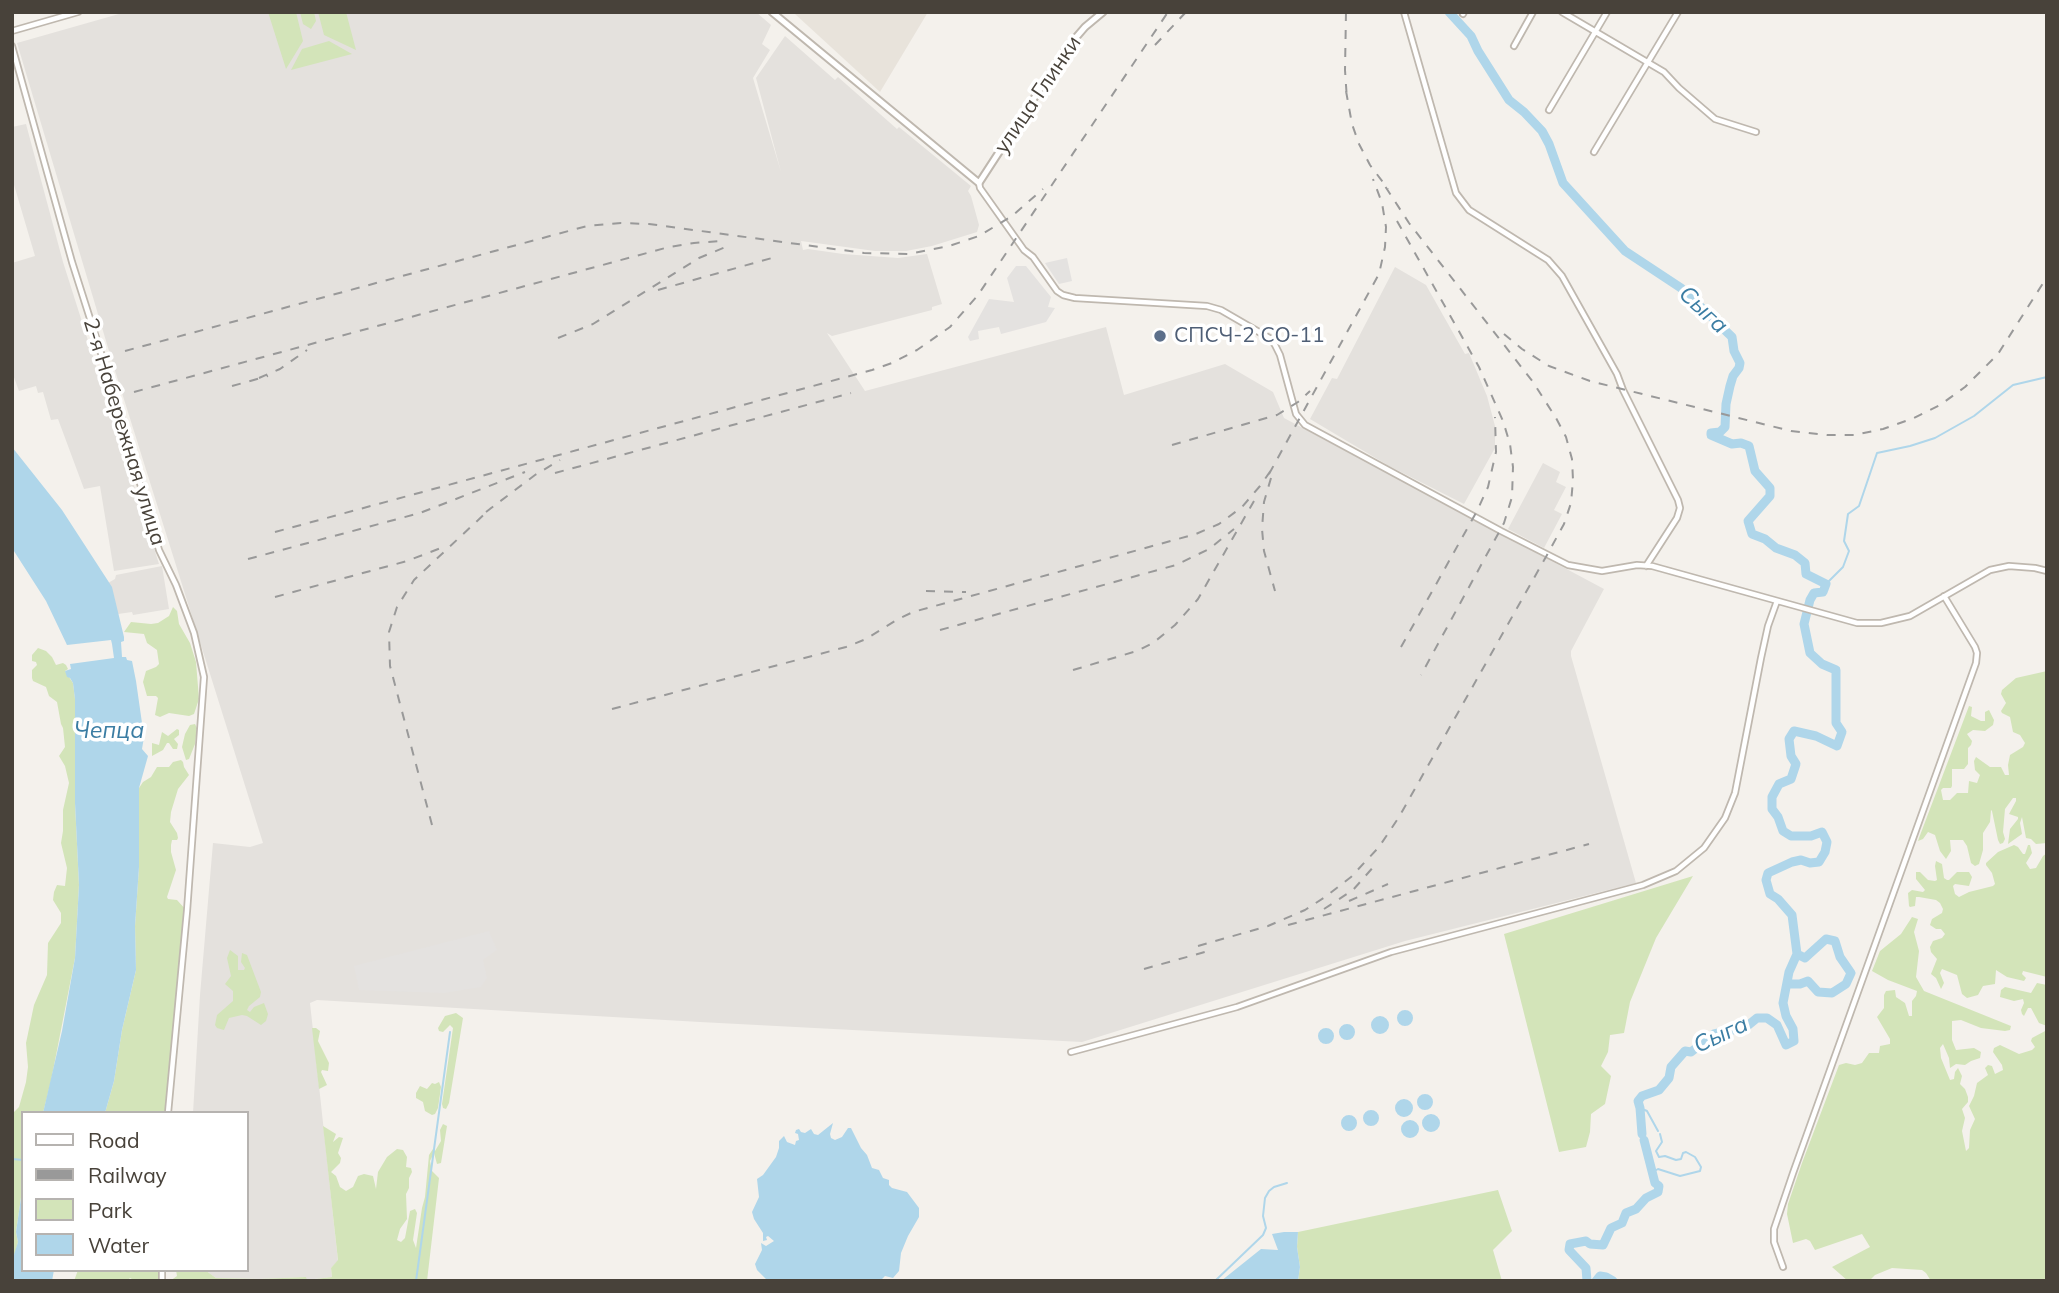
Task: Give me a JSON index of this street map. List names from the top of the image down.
{
  "streets": {
    "street": ["улица Глинки", "2-я Набережная улица"]
  },
  "water": ["Сыга", "Чепца"],
  "places": ["СПСЧ-2 СО-11"],
  "legend": [
    "Road",
    "Railway",
    "Park",
    "Water"
  ]
}
